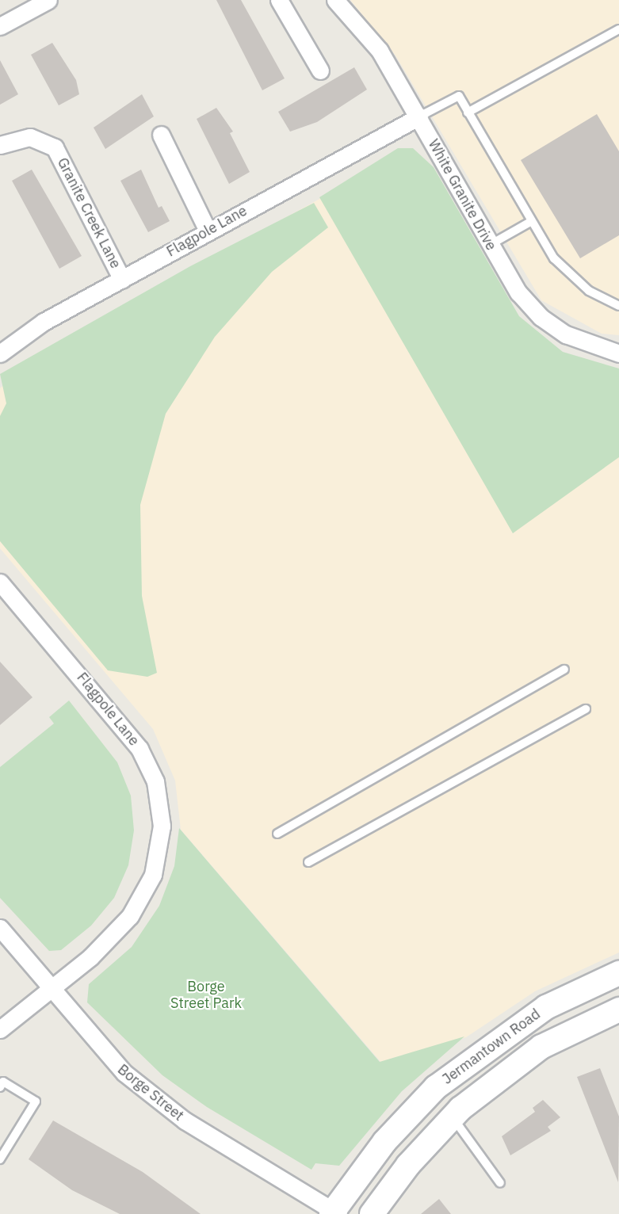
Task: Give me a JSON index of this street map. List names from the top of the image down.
{
  "streets": {
    "main road": ["Jermantown Road"],
    "street": [
      "White Granite Drive",
      "Granite Creek Lane",
      "Flagpole Lane",
      "Borge Street"
    ]
  },
  "crossings": [
    ["White Granite Drive", "Flagpole Lane"],
    ["Granite Creek Lane", "Flagpole Lane"],
    ["Flagpole Lane", "Borge Street"],
    ["Jermantown Road", "Borge Street"]
  ],
  "parks": ["Borge Street Park"]
}
